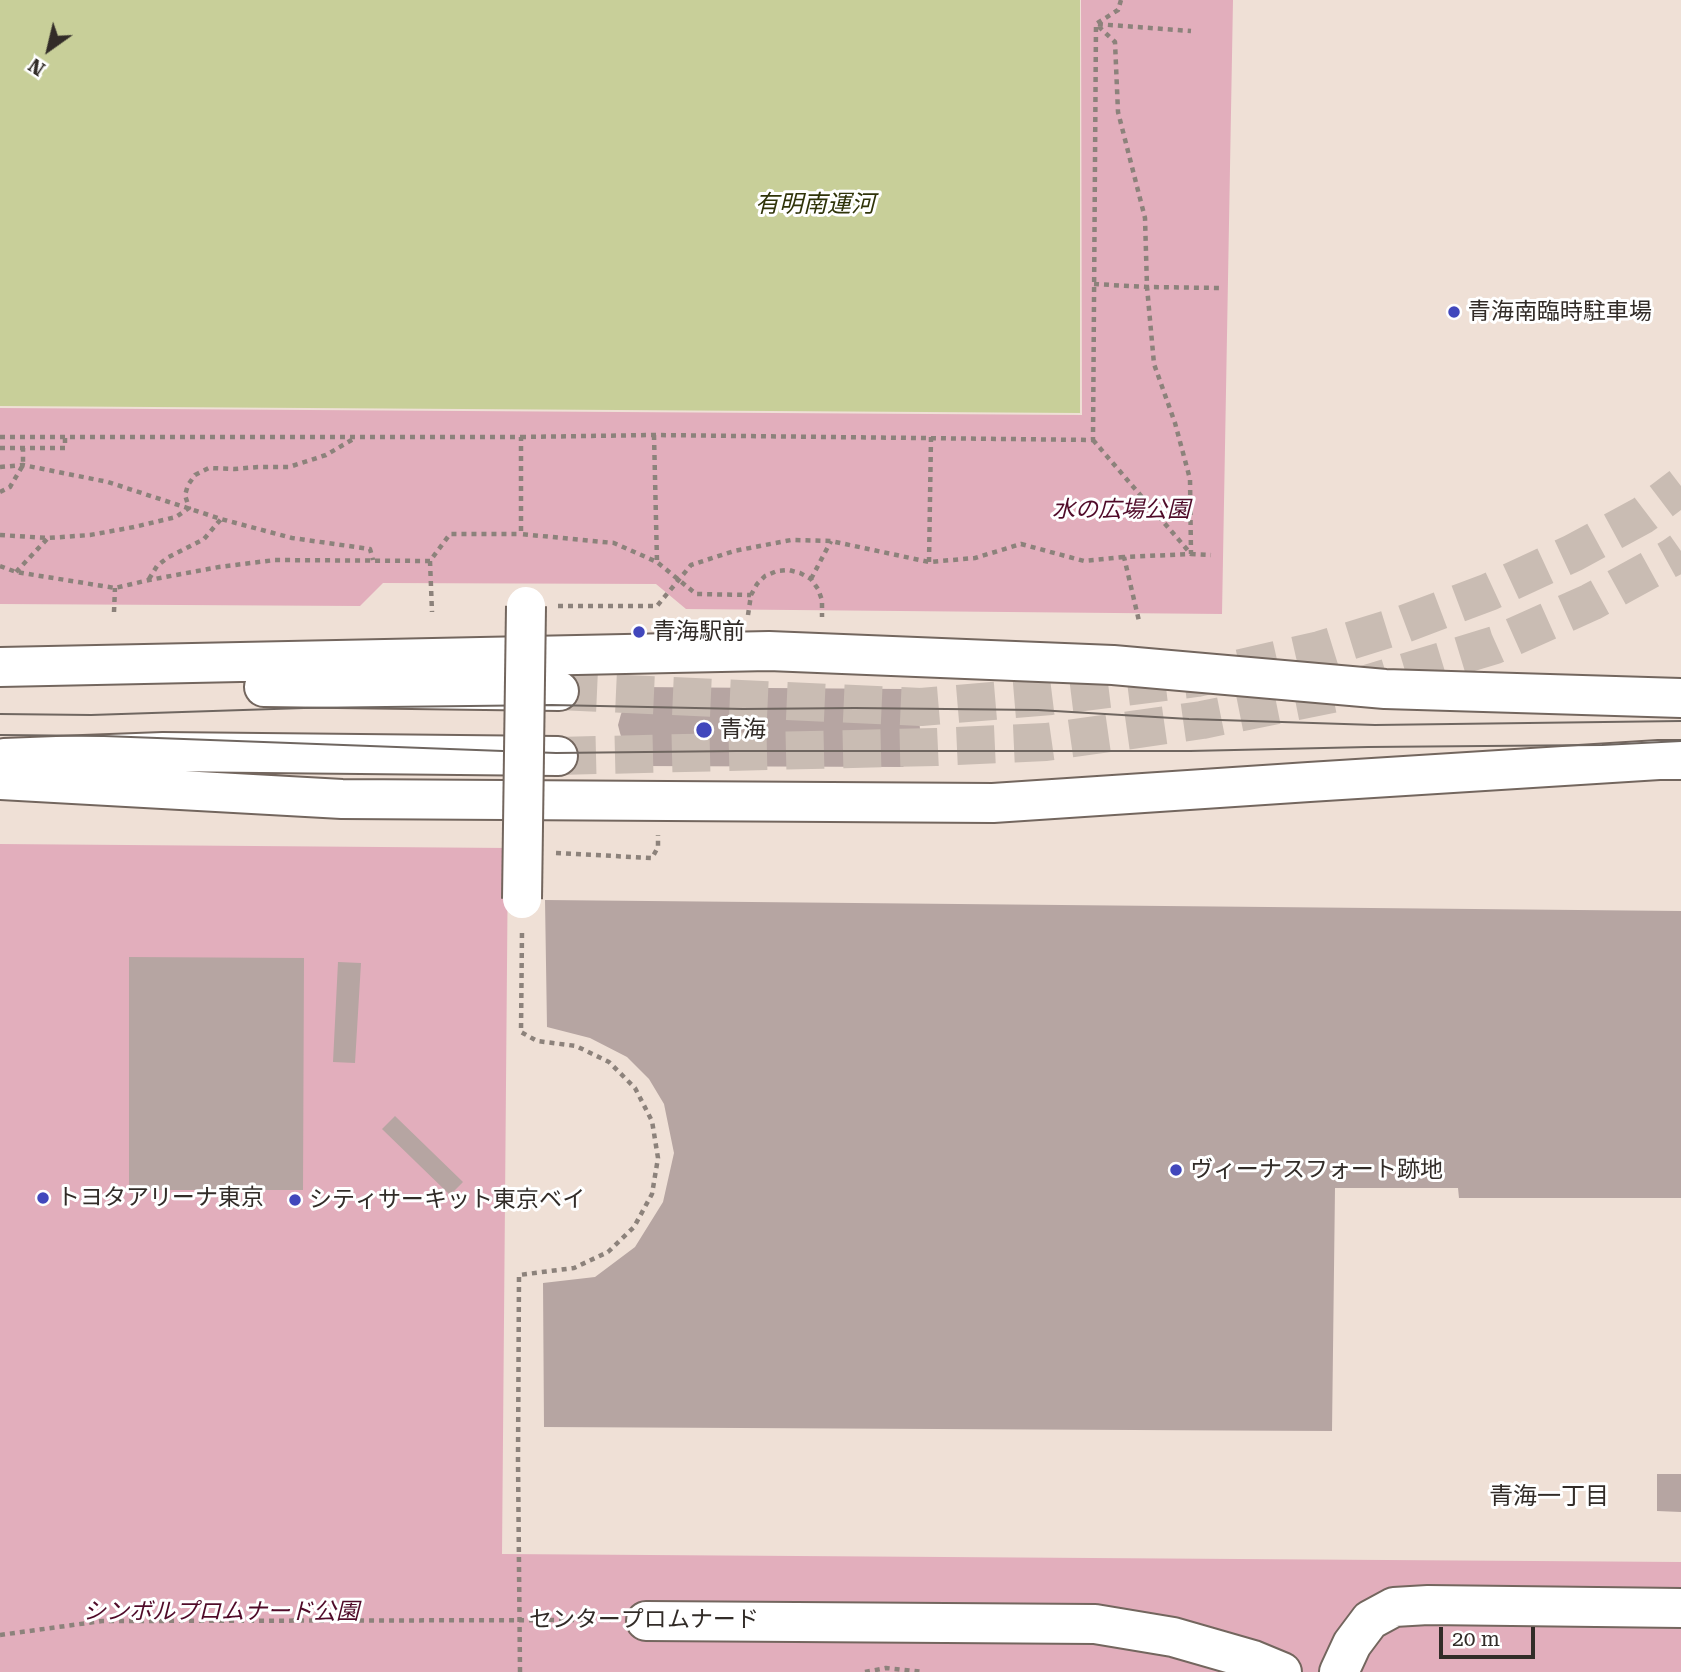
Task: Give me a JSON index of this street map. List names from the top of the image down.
{
  "streets": {
    "street": ["センタープロムナード"]
  },
  "districts": ["青海一丁目"],
  "water": ["有明南運河"],
  "parks": ["水の広場公園", "シンボルプロムナード公園"],
  "places": [
    "青海南臨時駐車場",
    "青海駅前",
    "青海",
    "ヴィーナスフォート跡地",
    "トヨタアリーナ東京",
    "シティサーキット東京ベイ"
  ],
  "scale_bar": "20 m",
  "north": "bottom left"
}
